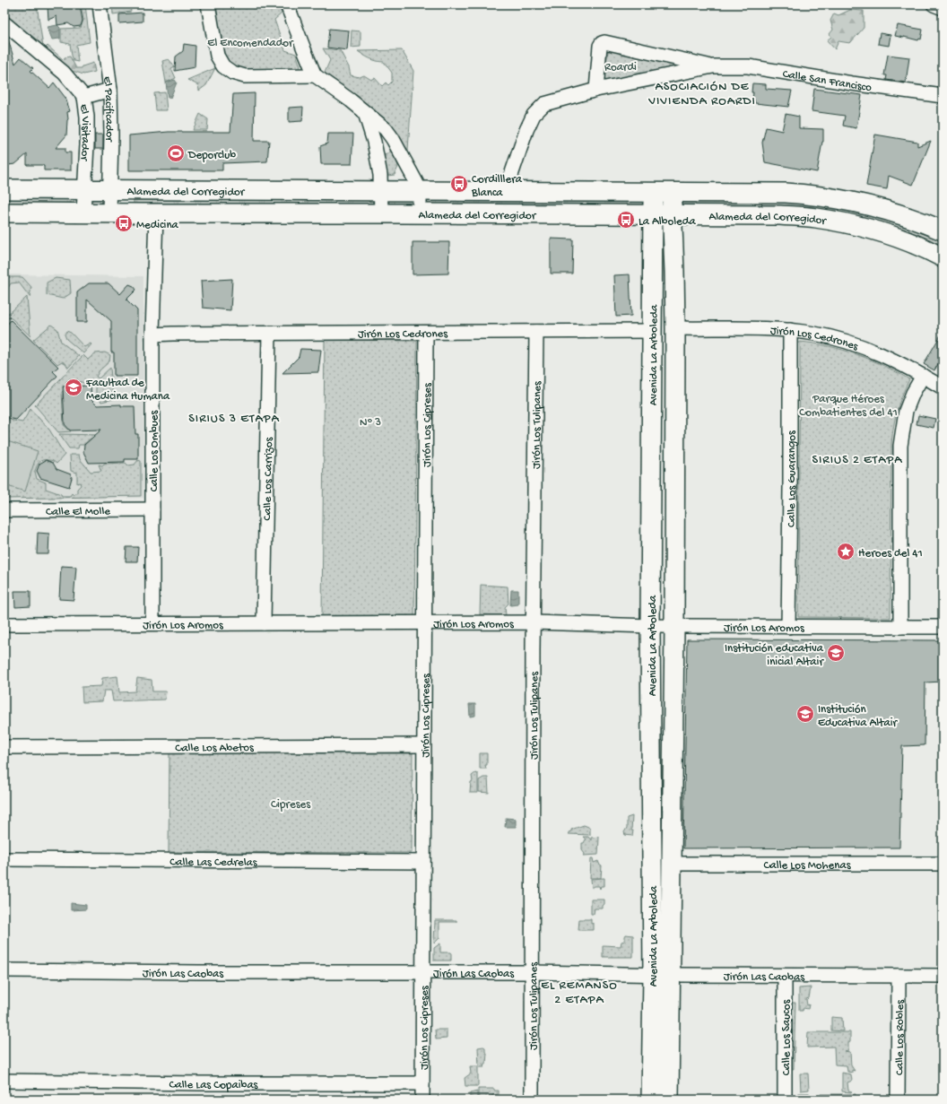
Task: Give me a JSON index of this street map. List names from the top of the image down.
{
  "streets": {
    "main road": ["Alameda del Corregidor", "Avenida La Arboleda"],
    "street": [
      "Calle San Francisco",
      "El Pacificador",
      "El Visitador",
      "Jirón Los Cedrones",
      "Jirón Los Cipreses",
      "Jirón Los Tulipanes",
      "Calle Los Ombues",
      "Calle Los Carrizos",
      "Calle Los Guarangos",
      "Calle El Molle",
      "Jirón Los Aromos",
      "Calle Los Abetos",
      "Calle Las Cedrelas",
      "Calle Los Mohenas",
      "Jirón Las Caobas",
      "Calle Los Saucos",
      "Calle Los Robles",
      "Calle Las Copaibas"
    ]
  },
  "crossings": [
    ["Calle San Francisco", "Alameda del Corregidor"],
    ["El Pacificador", "Alameda del Corregidor"],
    ["El Visitador", "Alameda del Corregidor"],
    ["Alameda del Corregidor", "Avenida La Arboleda"],
    ["Alameda del Corregidor", "Calle Los Ombues"],
    ["Jirón Los Cedrones", "Avenida La Arboleda"],
    ["Jirón Los Cedrones", "Jirón Los Cipreses"],
    ["Jirón Los Cedrones", "Jirón Los Tulipanes"],
    ["Jirón Los Cedrones", "Calle Los Ombues"],
    ["Jirón Los Cedrones", "Calle Los Carrizos"],
    ["Jirón Los Cedrones", "Calle Los Guarangos"],
    ["Avenida La Arboleda", "Jirón Los Aromos"],
    ["Avenida La Arboleda", "Calle Los Mohenas"],
    ["Avenida La Arboleda", "Jirón Las Caobas"],
    ["Jirón Los Cipreses", "Jirón Los Aromos"],
    ["Jirón Los Cipreses", "Calle Los Abetos"],
    ["Jirón Los Cipreses", "Calle Las Cedrelas"],
    ["Jirón Los Cipreses", "Jirón Las Caobas"],
    ["Jirón Los Cipreses", "Calle Las Copaibas"],
    ["Jirón Los Tulipanes", "Jirón Los Aromos"],
    ["Jirón Los Tulipanes", "Jirón Las Caobas"],
    ["Calle Los Ombues", "Calle El Molle"],
    ["Calle Los Ombues", "Jirón Los Aromos"],
    ["Calle Los Carrizos", "Jirón Los Aromos"],
    ["Calle Los Guarangos", "Jirón Los Aromos"],
    ["Jirón Las Caobas", "Calle Los Saucos"],
    ["Jirón Las Caobas", "Calle Los Robles"]
  ],
  "districts": [
    "ASOCIACIÓN DE VIVIENDA ROARDI",
    "SIRIUS 3 ETAPA",
    "SIRIUS 2 ETAPA",
    "EL REMANSO 2 ETAPA"
  ],
  "parks": [
    "El Encomendador",
    "Roardi",
    "Parque Héroes Combatientes del 41",
    "Nº 3",
    "Cipreses"
  ],
  "places": {
    "sports": ["Deporclub"],
    "bus stop": ["Cordilllera Blanca", "La Alboleda", "Medicina"],
    "school or university": ["Facultad de Medicina Humana", "Institución educativa inicial Altair", "Institución Educativa Altair"],
    "place": ["Heroes del 41"]
  }
}
